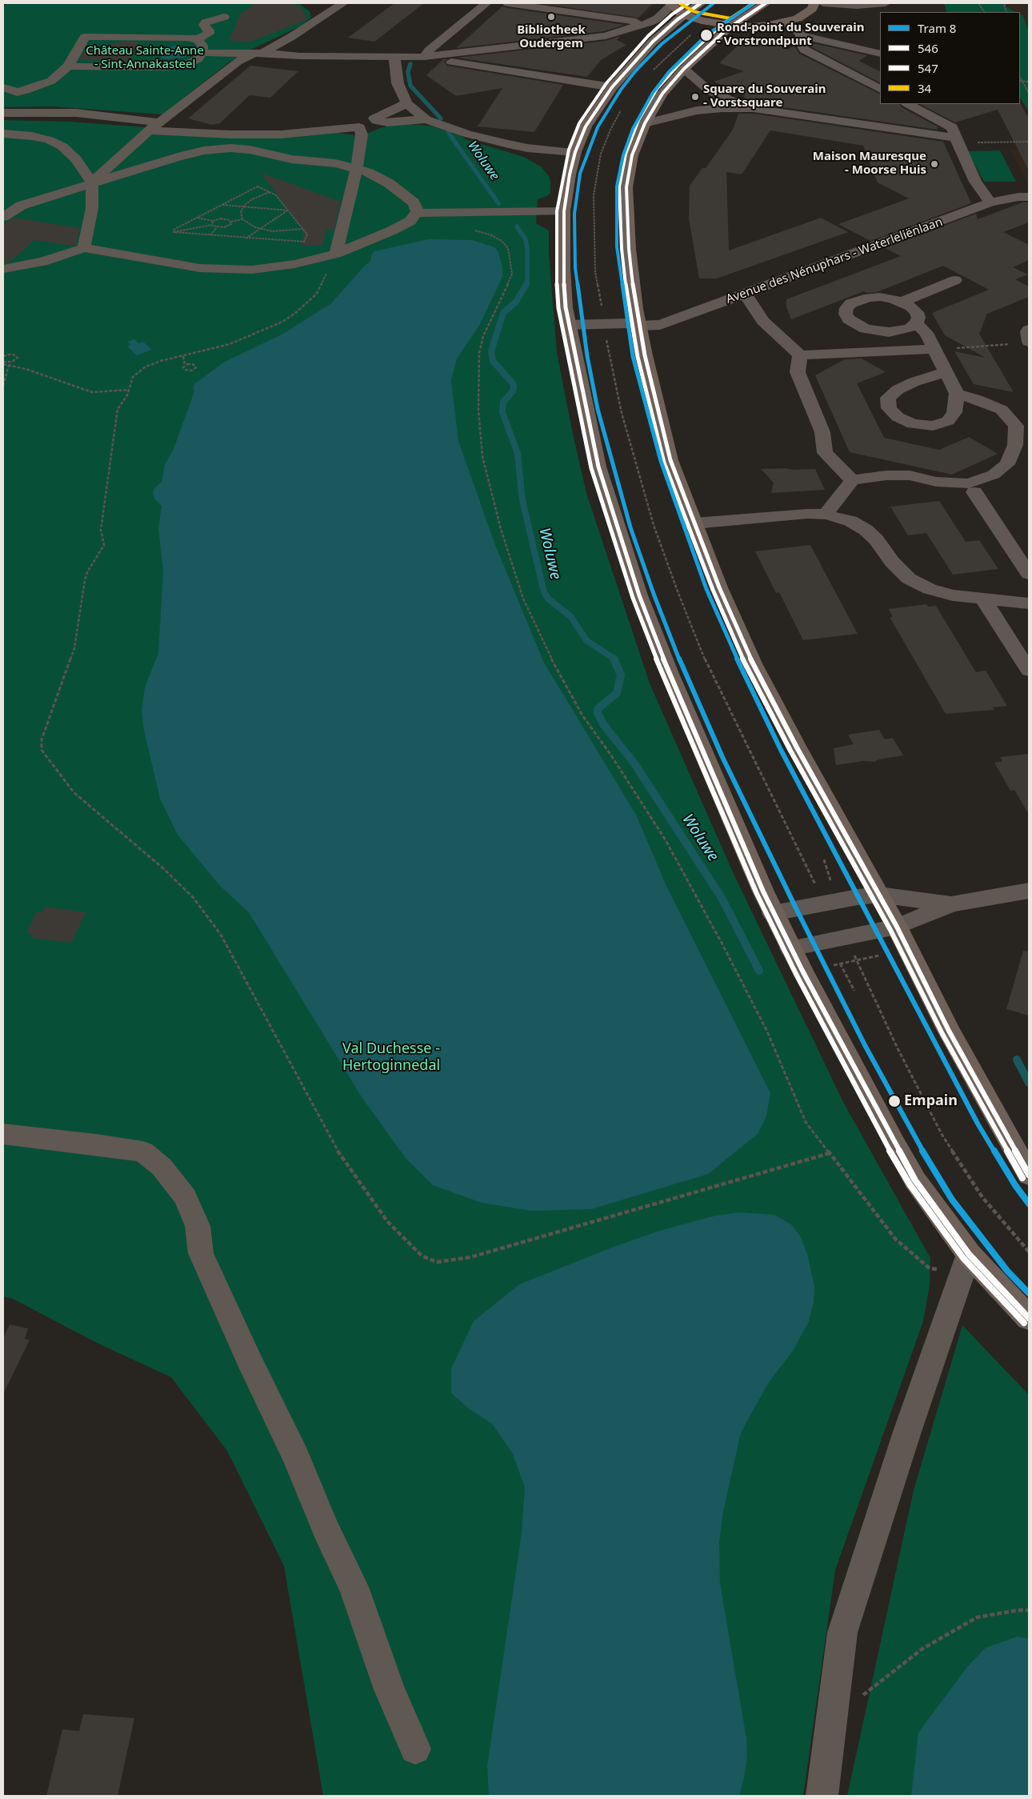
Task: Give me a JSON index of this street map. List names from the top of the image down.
{
  "streets": {
    "street": ["Avenue des Nénuphars - Waterleliënlaan"]
  },
  "water": ["Woluwe"],
  "parks": ["Château Sainte-Anne - Sint-Annakasteel", "Val Duchesse - Hertoginnedal"],
  "places": [
    "Bibliotheek Oudergem",
    "Rond-point du Souverain - Vorstrondpunt",
    "Square du Souverain - Vorstsquare",
    "Maison Mauresque - Moorse Huis",
    "Empain"
  ],
  "lines": [
    "tram line 8",
    "transit line 546",
    "transit line 547",
    "transit line 34"
  ],
  "legend": [
    "Tram 8",
    "546",
    "547",
    "34"
  ]
}
